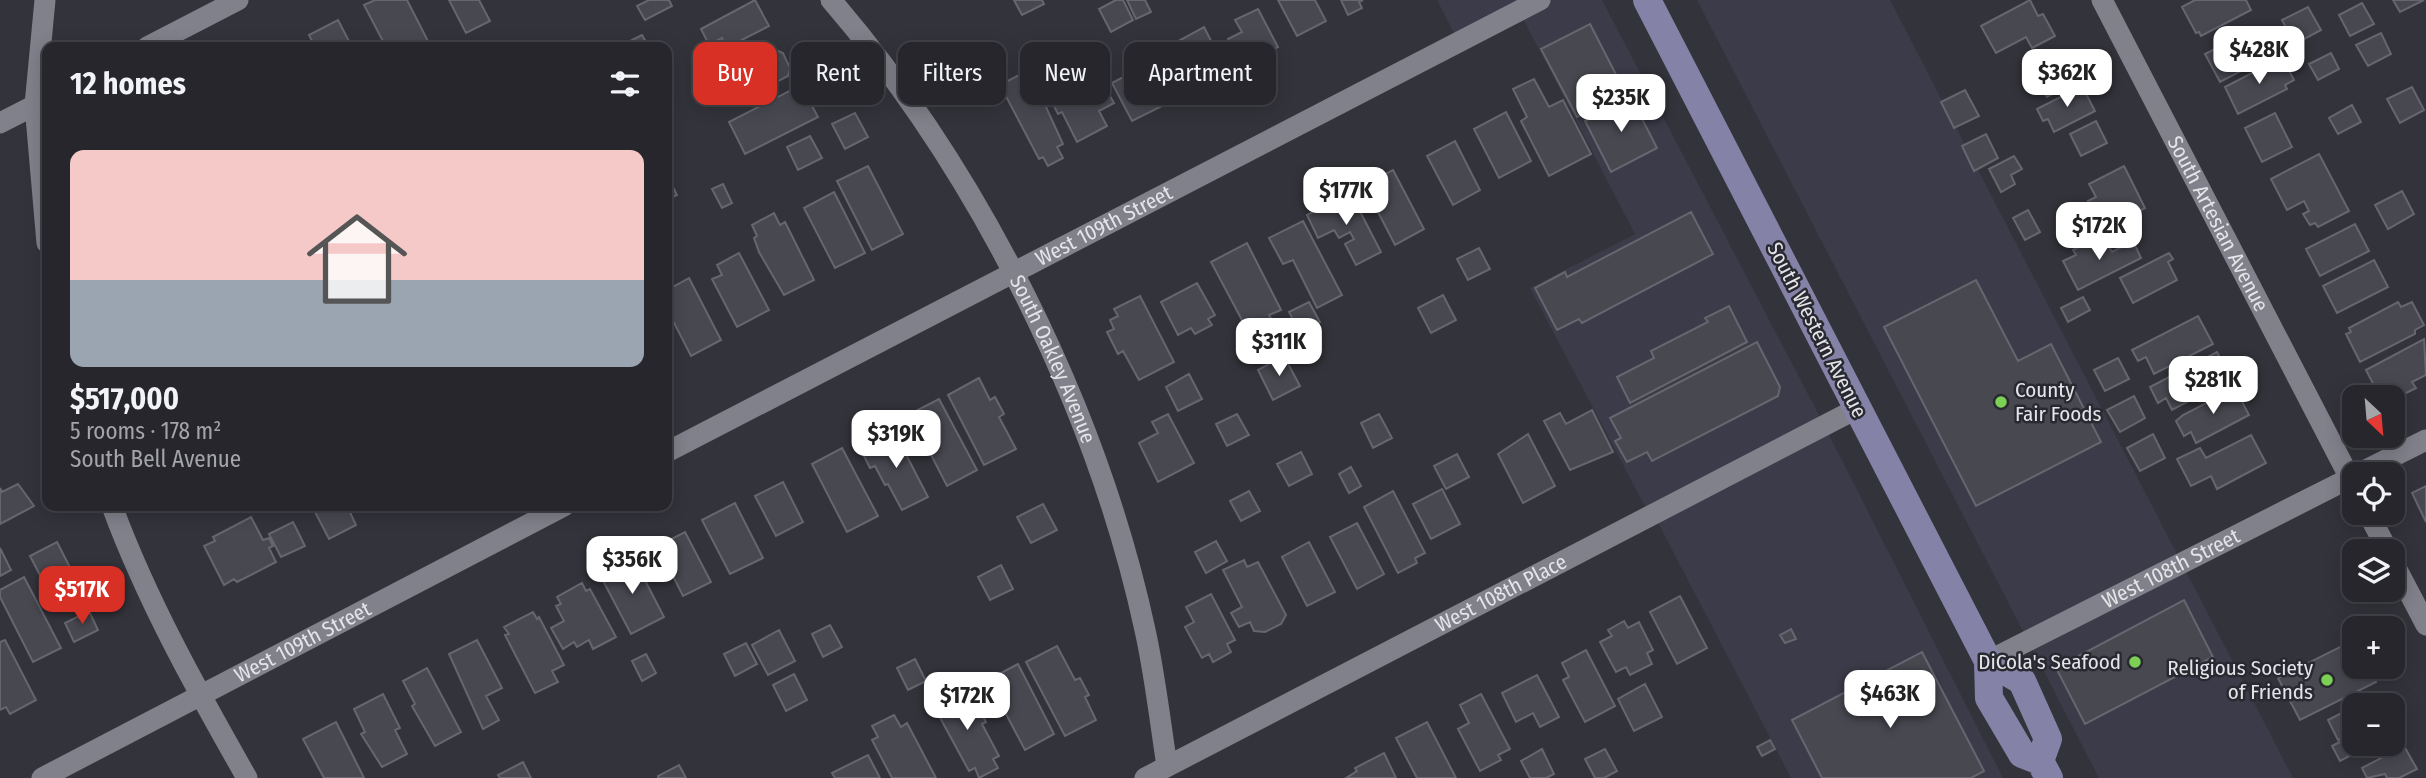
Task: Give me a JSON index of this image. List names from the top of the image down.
{
  "streets": {
    "main road": ["South Western Avenue"],
    "street": [
      "West 109th Street",
      "South Artesian Avenue",
      "South Oakley Avenue",
      "West 108th Street",
      "West 108th Place"
    ]
  },
  "crossings": [
    ["West 109th Street", "South Oakley Avenue"],
    ["South Western Avenue", "West 108th Street"],
    ["South Western Avenue", "West 108th Place"],
    ["South Oakley Avenue", "West 108th Place"]
  ],
  "places": ["County Fair Foods", "DiCola's Seafood", "Religious Society of Friends"],
  "north": "bottom right",
  "page": {
    "price": [
      "$428K",
      "$362K",
      "$235K",
      "$177K",
      "$172K",
      "$311K",
      "$281K",
      "$319K",
      "$356K",
      "$517K",
      "$463K",
      "$172K"
    ],
    "chip": [
      "Buy",
      "Rent",
      "Filters",
      "New",
      "Apartment"
    ],
    "heading": "12 homes",
    "list": [
      {
        "name": "$517,000",
        "note": "5 rooms · 178 m² · South Bell Avenue"
      }
    ],
    "map_buttons": ["+", "−"]
  }
}
